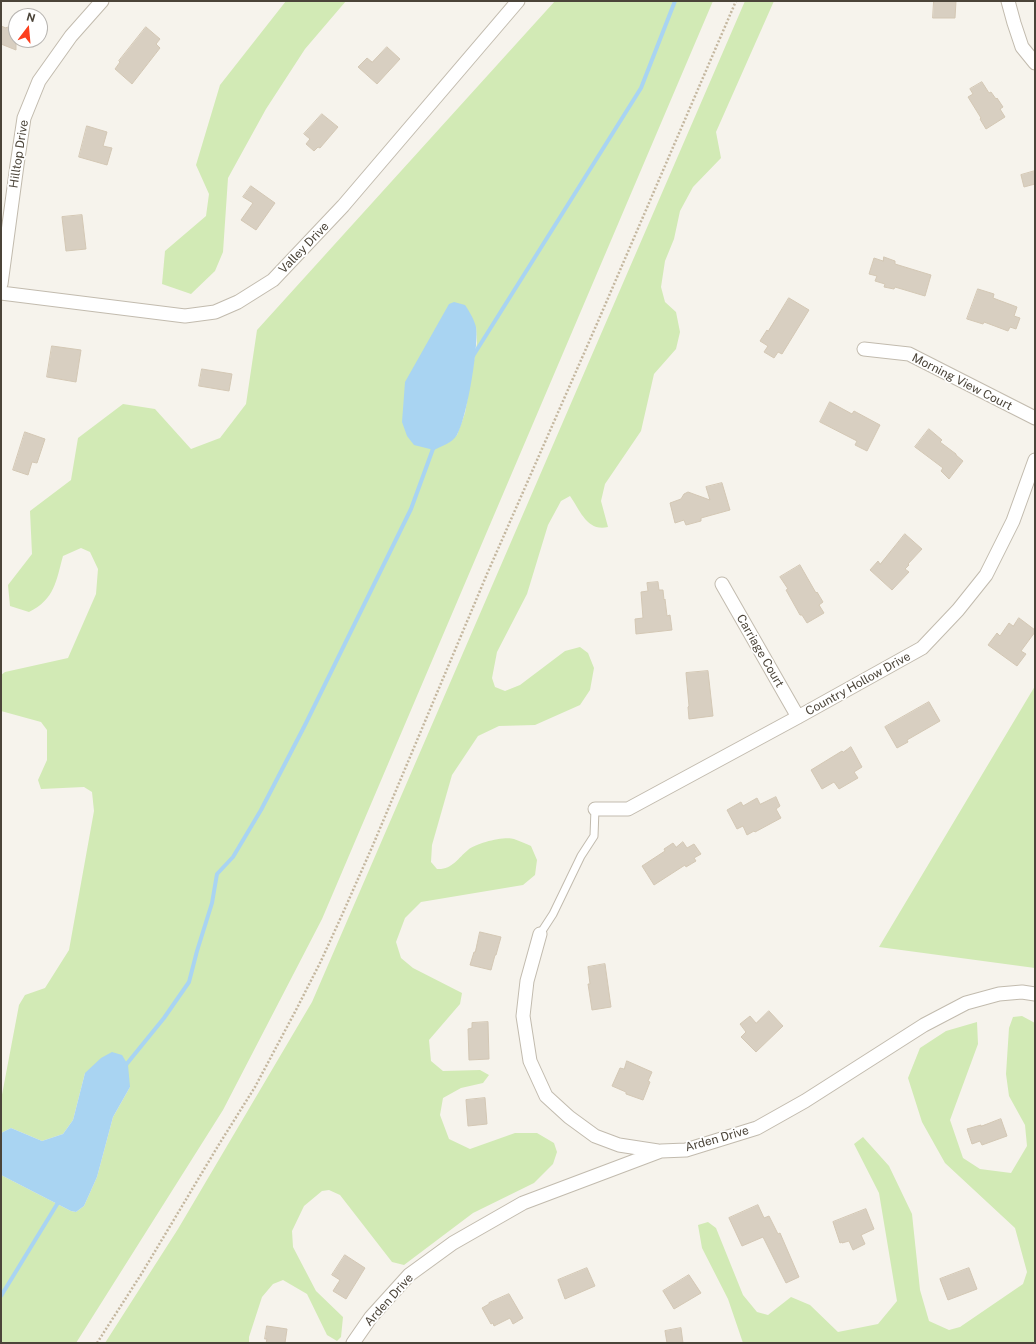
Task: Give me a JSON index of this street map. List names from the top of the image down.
{
  "streets": {
    "street": [
      "Hilltop Drive",
      "Valley Drive",
      "Morning View Court",
      "Carriage Court",
      "Country Hollow Drive",
      "Arden Drive"
    ]
  },
  "crossings": [
    ["Carriage Court", "Country Hollow Drive"]
  ],
  "north": "top"
}
